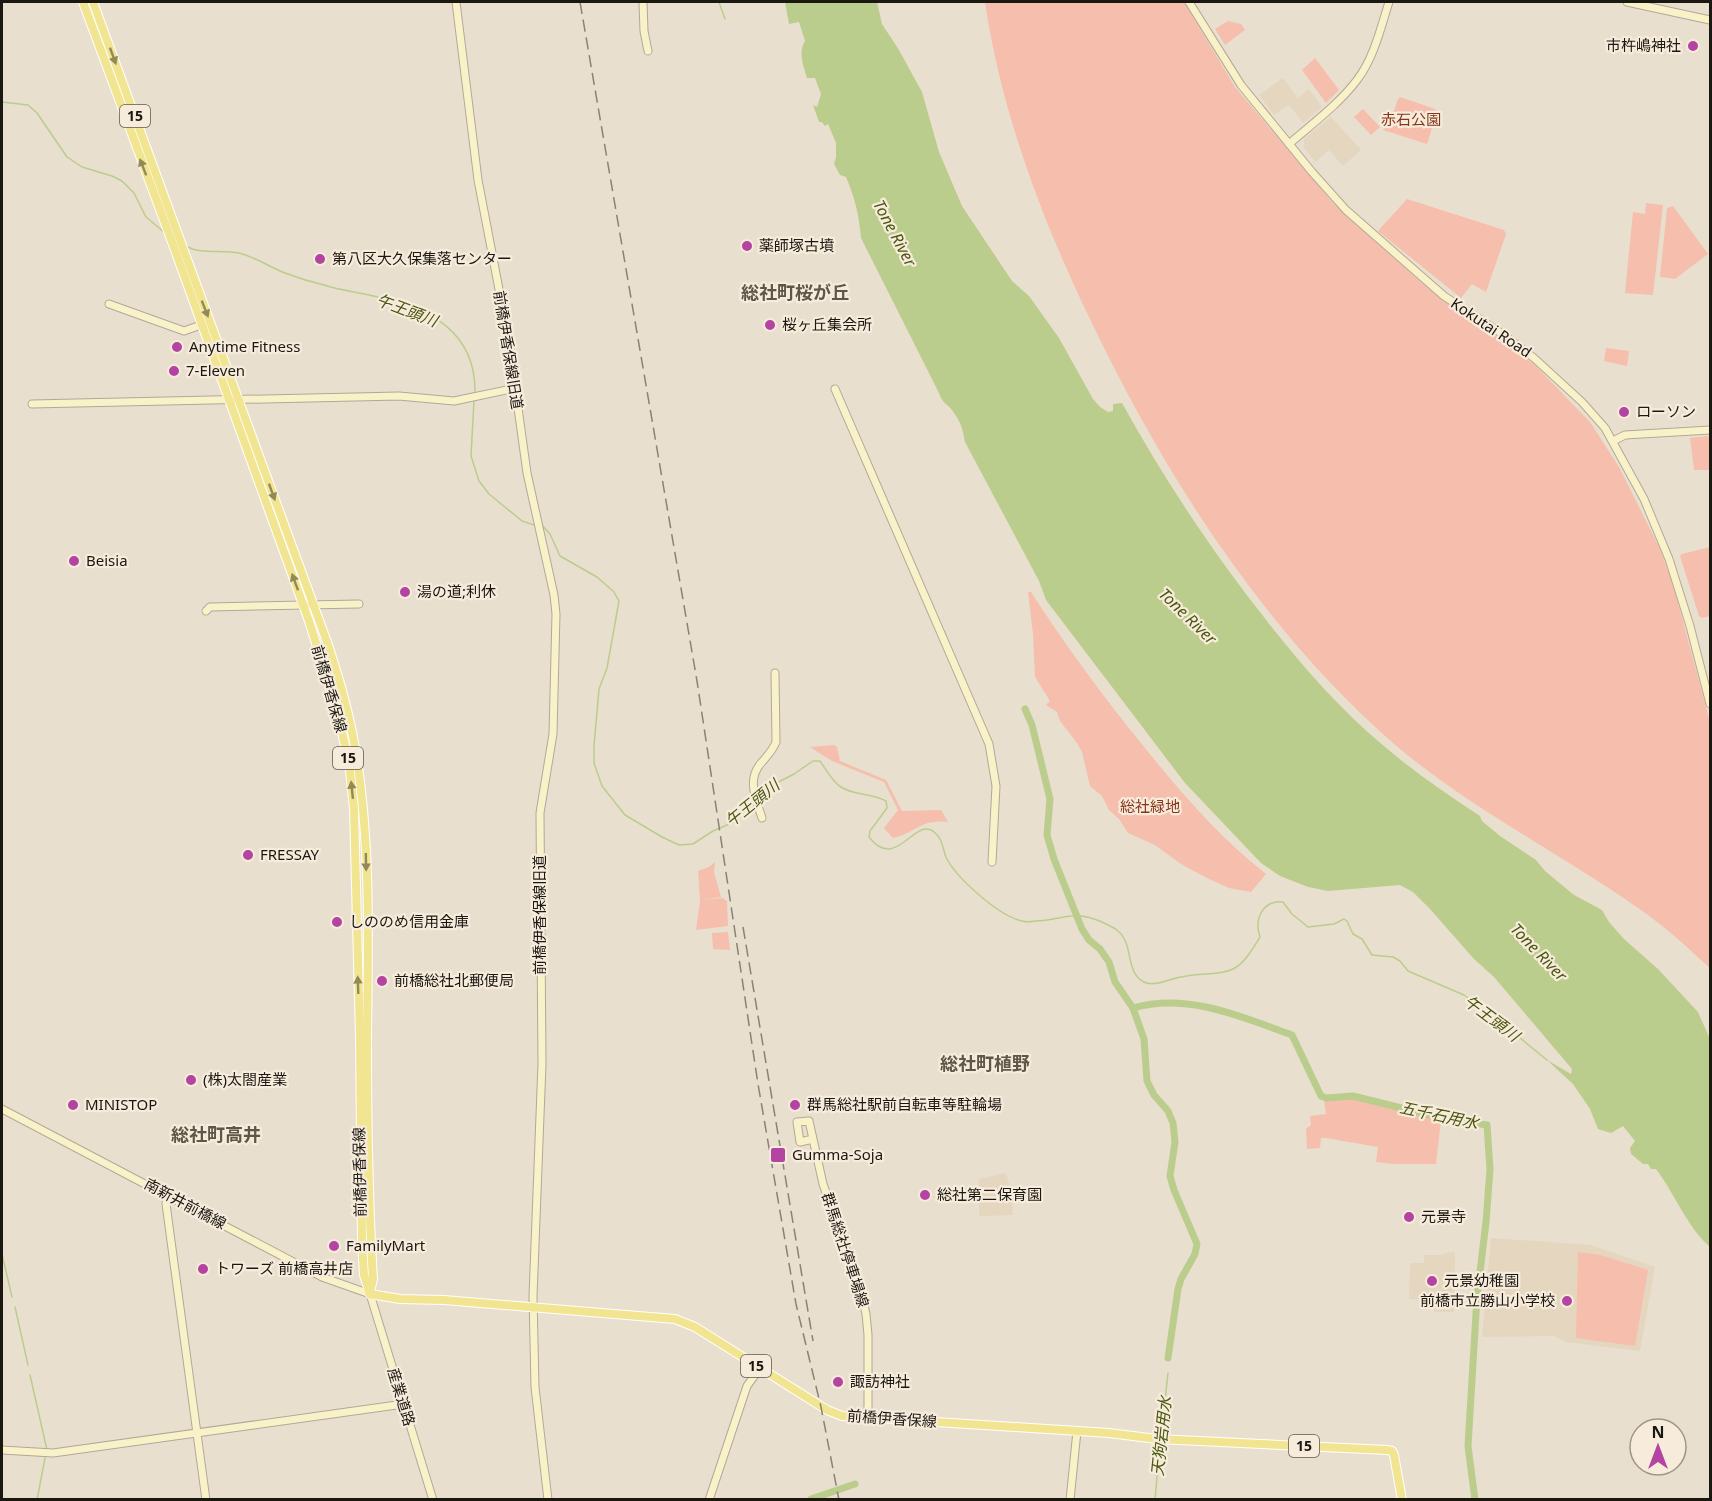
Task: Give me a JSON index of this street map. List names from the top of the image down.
{
  "streets": {
    "main road": ["15", "前橋伊香保線"],
    "street": [
      "Kokutai Road",
      "前橋伊香保線旧道",
      "南新井前橋線",
      "群馬総社停車場線",
      "産業道路"
    ]
  },
  "crossings": [
    ["前橋伊香保線旧道", "前橋伊香保線"],
    ["前橋伊香保線", "南新井前橋線"],
    ["前橋伊香保線", "群馬総社停車場線"],
    ["前橋伊香保線", "産業道路"],
    ["南新井前橋線", "産業道路"]
  ],
  "districts": ["総社町桜が丘", "総社町植野", "総社町高井"],
  "water": [
    "Tone River",
    "午王頭川",
    "五千石用水",
    "天狗岩用水"
  ],
  "parks": ["赤石公園", "総社緑地"],
  "places": {
    "other": [
      "市杵嶋神社",
      "薬師塚古墳",
      "第八区大久保集落センター",
      "桜ヶ丘集会所",
      "Anytime Fitness",
      "7-Eleven",
      "ローソン",
      "Beisia",
      "湯の道;利休",
      "FRESSAY",
      "しののめ信用金庫",
      "前橋総社北郵便局",
      "(株)太閤産業",
      "MINISTOP",
      "群馬総社駅前自転車等駐輪場",
      "総社第二保育園",
      "元景寺",
      "FamilyMart",
      "トワーズ 前橋高井店",
      "元景幼稚園",
      "前橋市立勝山小学校",
      "諏訪神社"
    ],
    "transit": ["Gumma-Soja"]
  },
  "north": "top"
}
